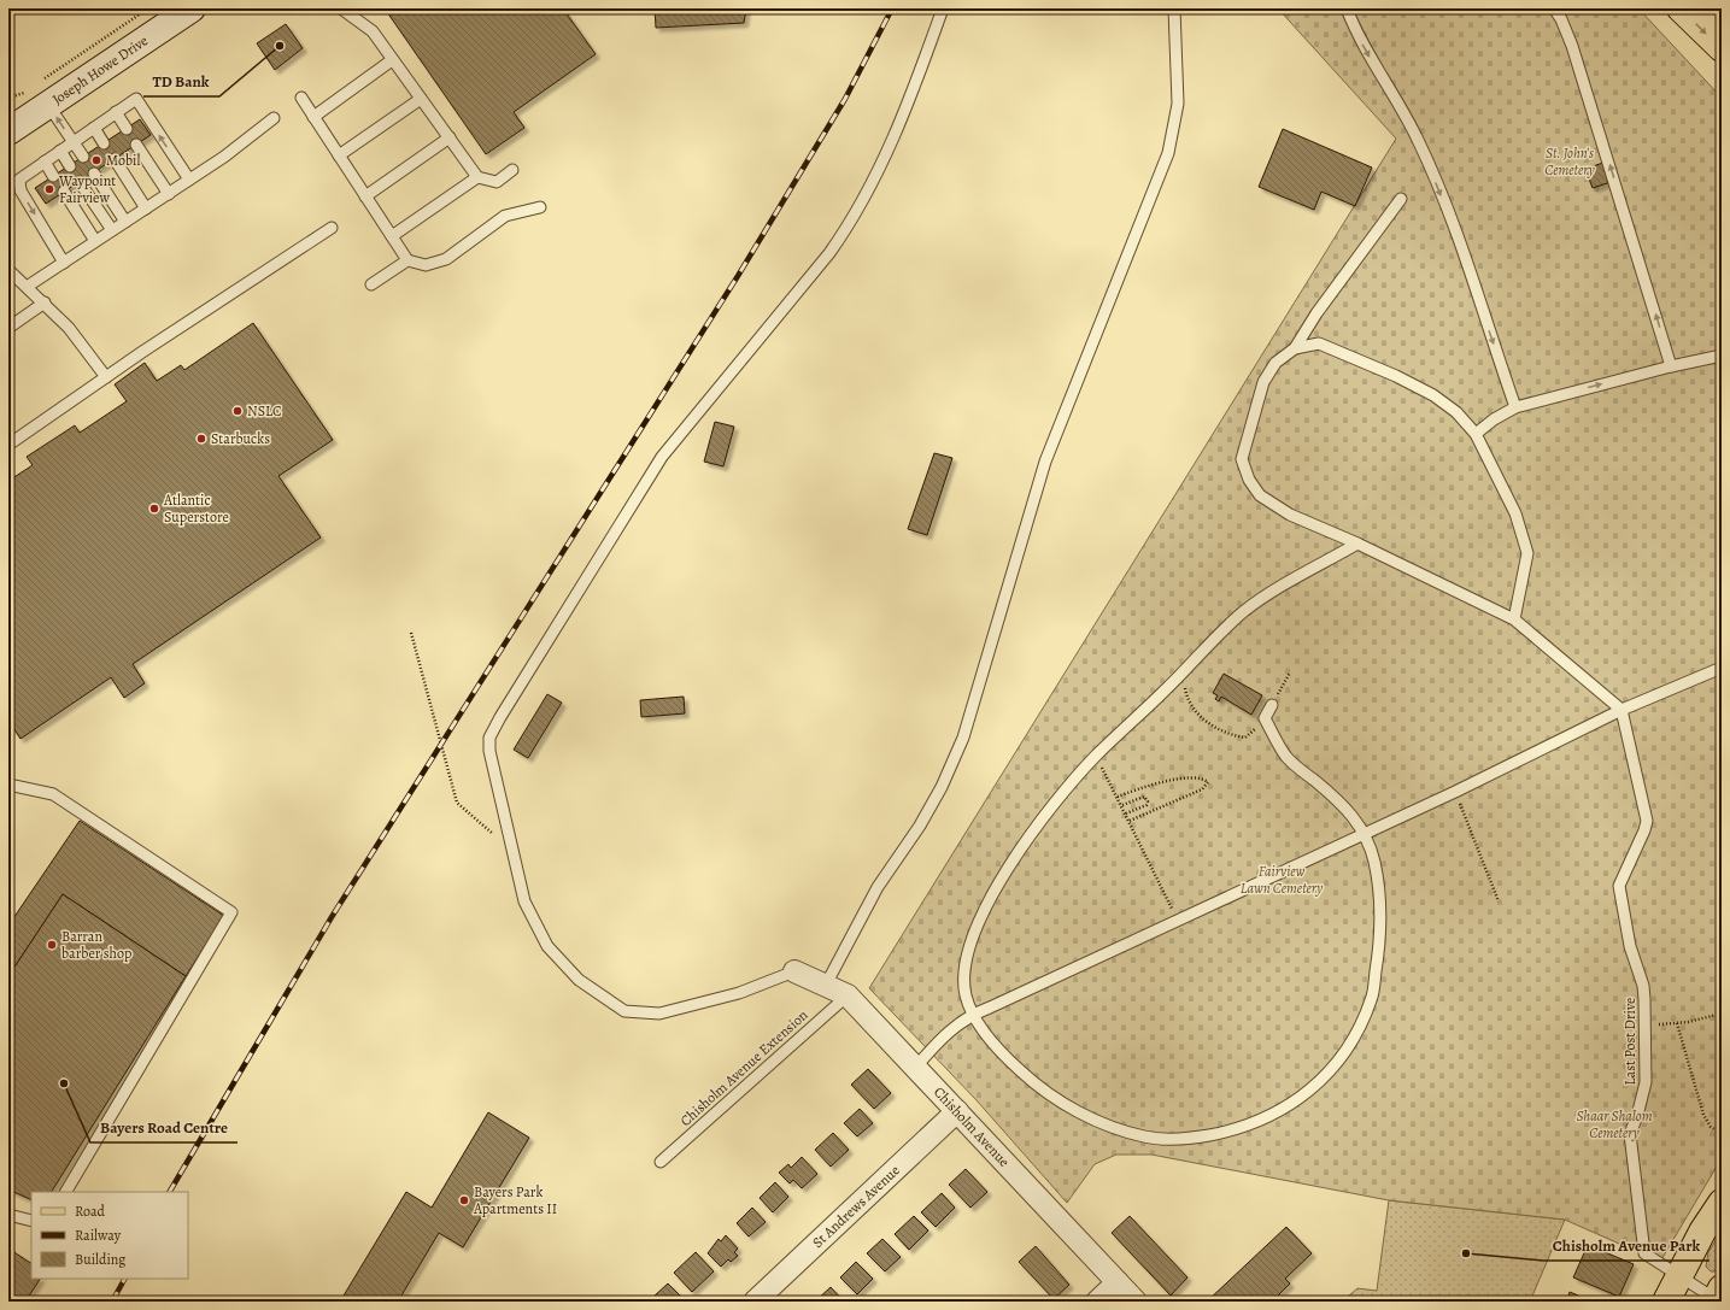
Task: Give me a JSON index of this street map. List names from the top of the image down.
{
  "streets": {
    "main road": ["Joseph Howe Drive"],
    "street": ["Chisholm Avenue", "St Andrews Avenue"],
    "lane": ["Last Post Drive", "Chisholm Avenue Extension"]
  },
  "crossings": [
    ["Chisholm Avenue Extension", "Chisholm Avenue"],
    ["Chisholm Avenue", "St Andrews Avenue"]
  ],
  "parks": ["St. John's Cemetery", "Fairview Lawn Cemetery", "Shaar Shalom Cemetery"],
  "places": [
    "TD Bank",
    "Mobil",
    "Waypoint Fairview",
    "NSLC",
    "Starbucks",
    "Atlantic Superstore",
    "Barran barber shop",
    "Bayers Road Centre",
    "Bayers Park Apartments II",
    "Chisholm Avenue Park"
  ],
  "legend": ["Road", "Railway", "Building"]
}
